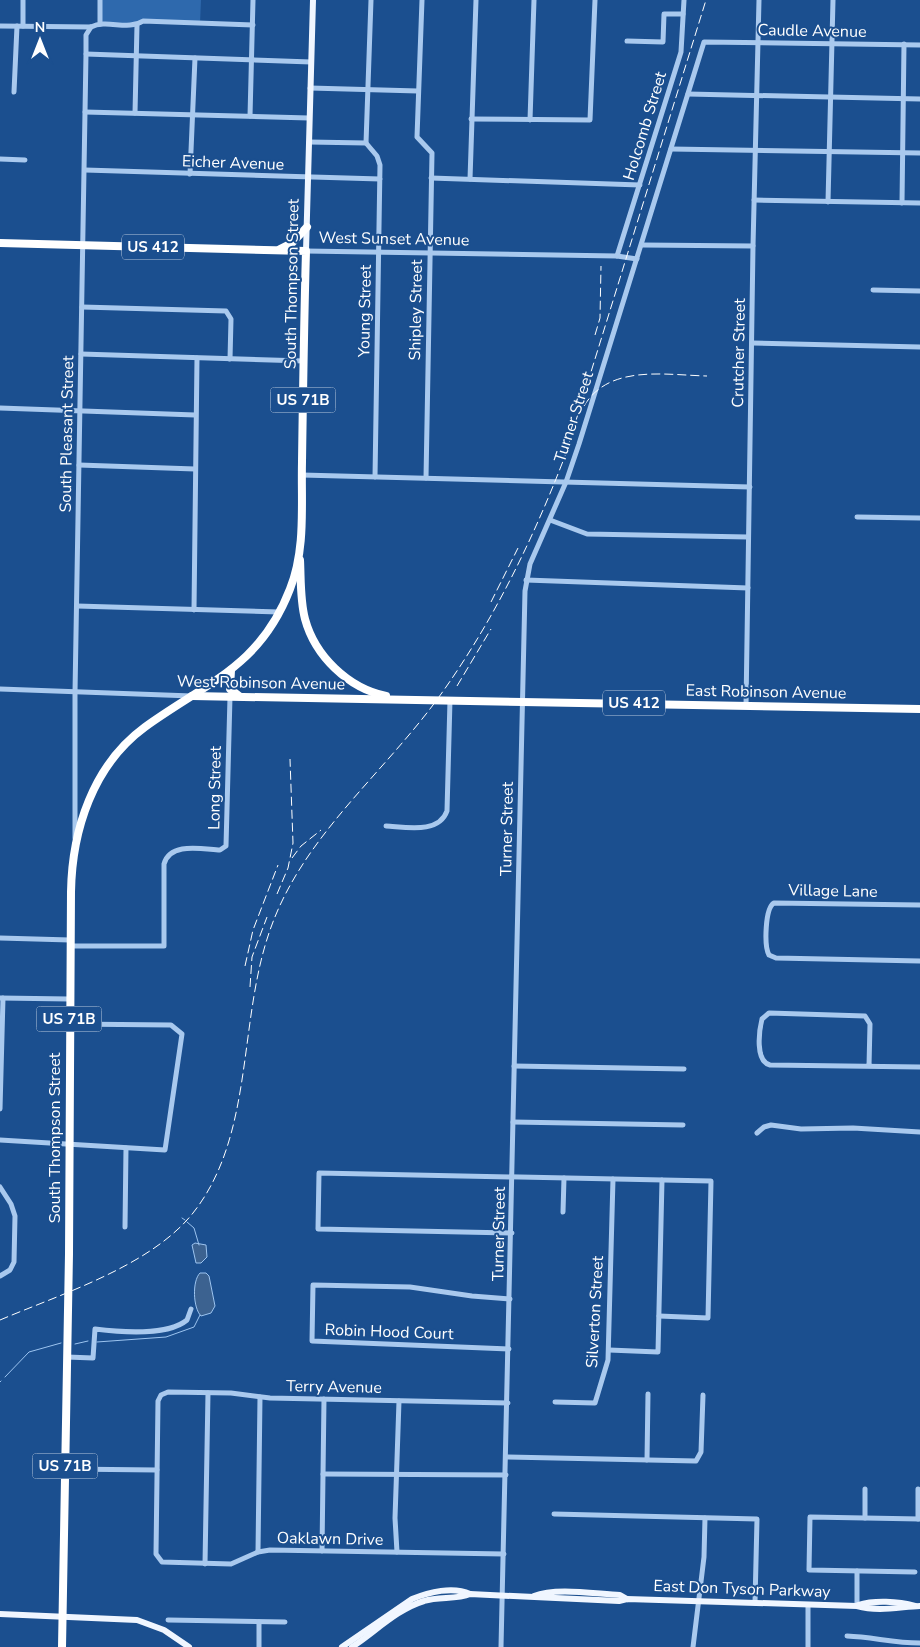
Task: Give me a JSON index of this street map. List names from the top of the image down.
{
  "streets": {
    "highway": [
      "West Sunset Avenue",
      "US 412",
      "South Thompson Street",
      "US 71B",
      "West Robinson Avenue",
      "East Robinson Avenue"
    ],
    "main road": ["East Don Tyson Parkway"],
    "street": [
      "Caudle Avenue",
      "Holcomb Street",
      "Eicher Avenue",
      "Shipley Street",
      "Young Street",
      "Crutcher Street",
      "Turner Street",
      "South Pleasant Street",
      "Long Street",
      "Village Lane",
      "Silverton Street",
      "Robin Hood Court",
      "Terry Avenue",
      "Oaklawn Drive"
    ]
  },
  "crossings": [
    ["Caudle Avenue", "Crutcher Street"],
    ["Caudle Avenue", "Turner Street"],
    ["Holcomb Street", "West Sunset Avenue"],
    ["Eicher Avenue", "South Thompson Street"],
    ["Eicher Avenue", "Young Street"],
    ["Eicher Avenue", "South Pleasant Street"],
    ["West Sunset Avenue", "South Thompson Street"],
    ["West Sunset Avenue", "Shipley Street"],
    ["West Sunset Avenue", "Young Street"],
    ["West Sunset Avenue", "Turner Street"],
    ["West Sunset Avenue", "South Pleasant Street"],
    ["US 412", "South Thompson Street"],
    ["US 412", "West Robinson Avenue"],
    ["South Thompson Street", "South Pleasant Street"],
    ["South Thompson Street", "West Robinson Avenue"],
    ["South Thompson Street", "Long Street"],
    ["Crutcher Street", "East Robinson Avenue"],
    ["Turner Street", "West Robinson Avenue"],
    ["Turner Street", "East Robinson Avenue"],
    ["Turner Street", "Robin Hood Court"],
    ["Turner Street", "Terry Avenue"],
    ["Turner Street", "Oaklawn Drive"],
    ["Turner Street", "East Don Tyson Parkway"],
    ["South Pleasant Street", "West Robinson Avenue"],
    ["West Robinson Avenue", "East Robinson Avenue"],
    ["West Robinson Avenue", "Long Street"],
    ["Terry Avenue", "Oaklawn Drive"]
  ],
  "north": "top"
}
